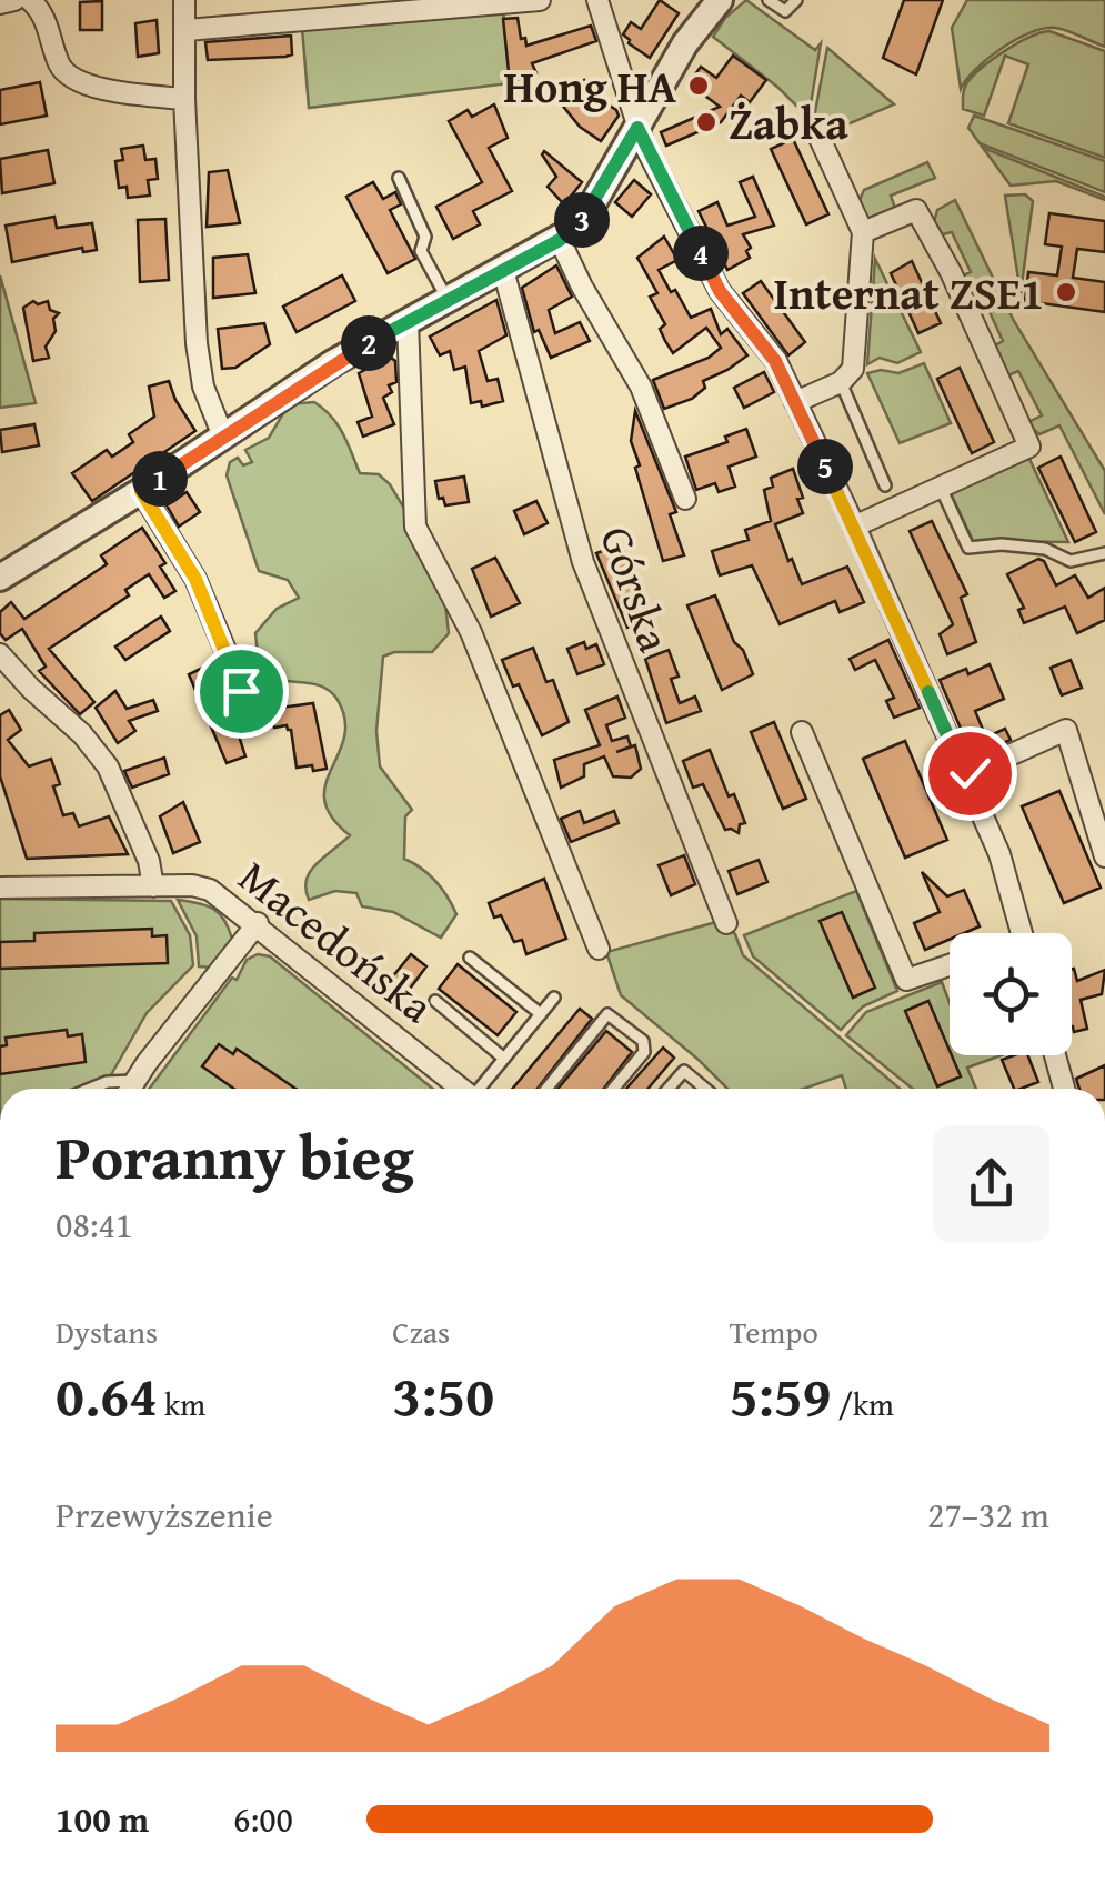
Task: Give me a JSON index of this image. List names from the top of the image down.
{
  "streets": {
    "street": ["Górska", "Macedońska"]
  },
  "places": ["Hong HA", "Żabka", "Internat ZSE1"],
  "page": {
    "pins": [
      "3",
      "4",
      "2",
      "5",
      "1"
    ],
    "heading": ["Poranny bieg", "08:41"],
    "stats": [
      ["Dystans", "0.64 km"],
      ["Czas", "3:50"],
      ["Tempo", "5:59 /km"]
    ],
    "chart": ["Przewyższenie", "27–32 m"],
    "list": [
      {
        "name": "100 m",
        "note": "6:00"
      }
    ]
  }
}
